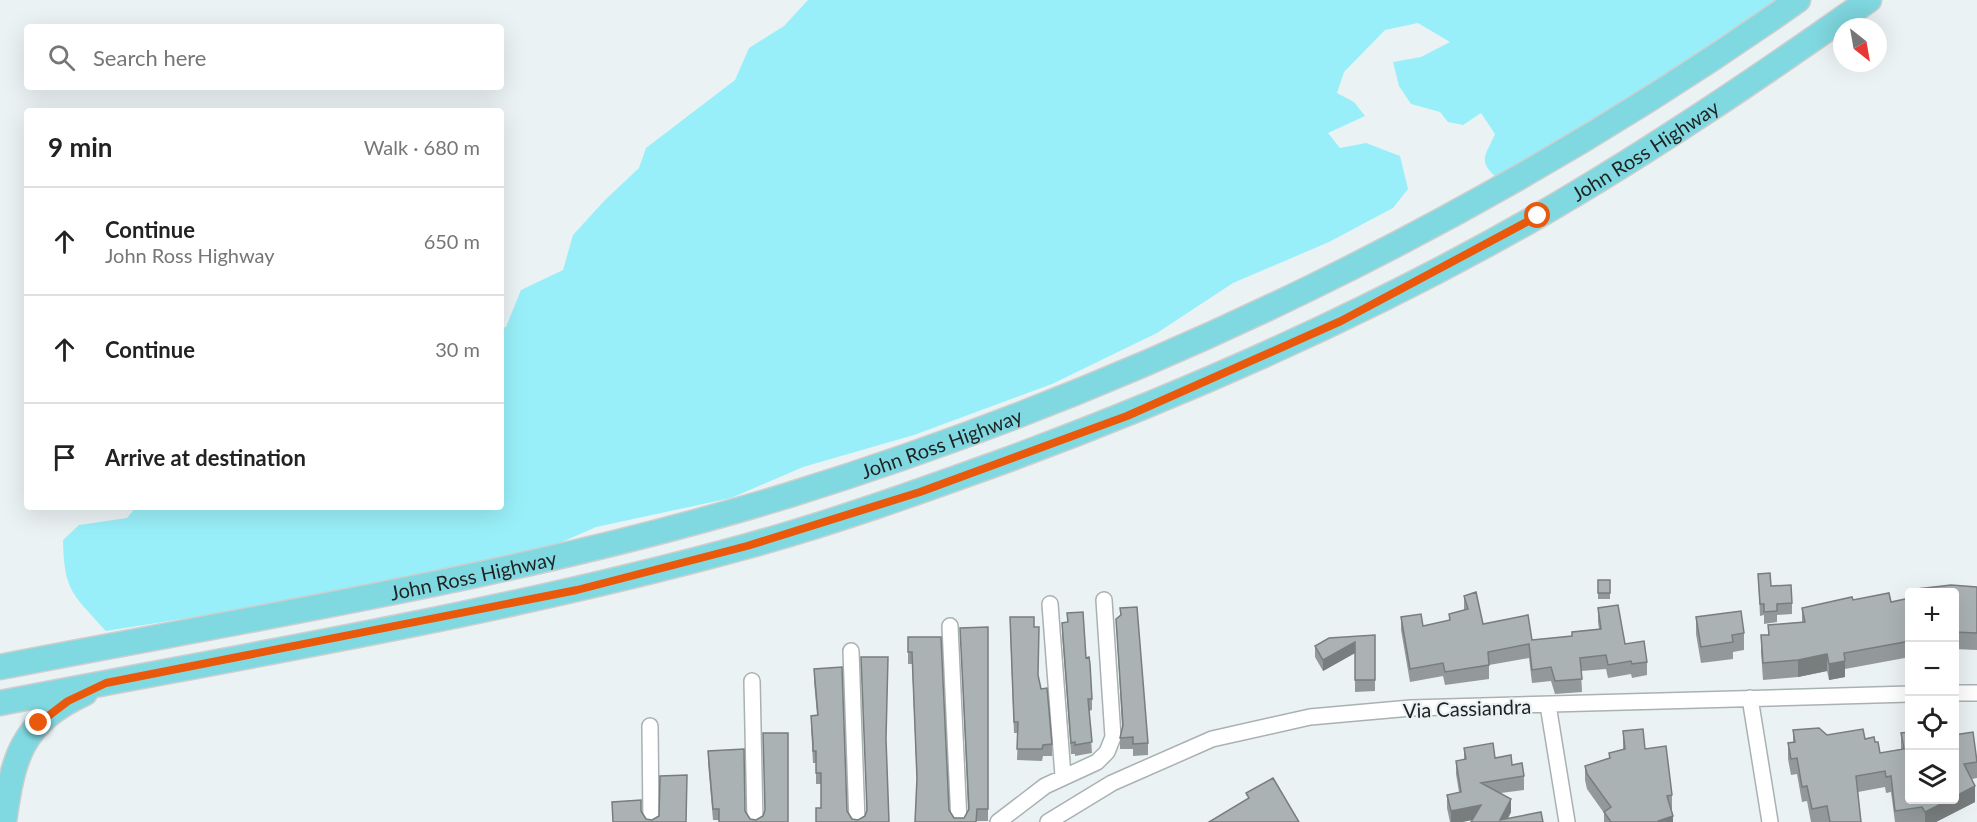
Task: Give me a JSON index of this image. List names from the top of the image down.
{
  "streets": {
    "main road": ["John Ross Highway"],
    "street": ["Via Cassiandra"]
  },
  "north": "bottom right",
  "page": {
    "search": "Search here",
    "heading": ["9 min", "Walk · 680 m"],
    "list": [
      ["Continue", "John Ross Highway", "650 m"],
      ["Continue", "30 m"],
      "Arrive at destination"
    ],
    "map_buttons": ["+", "−"]
  }
}
